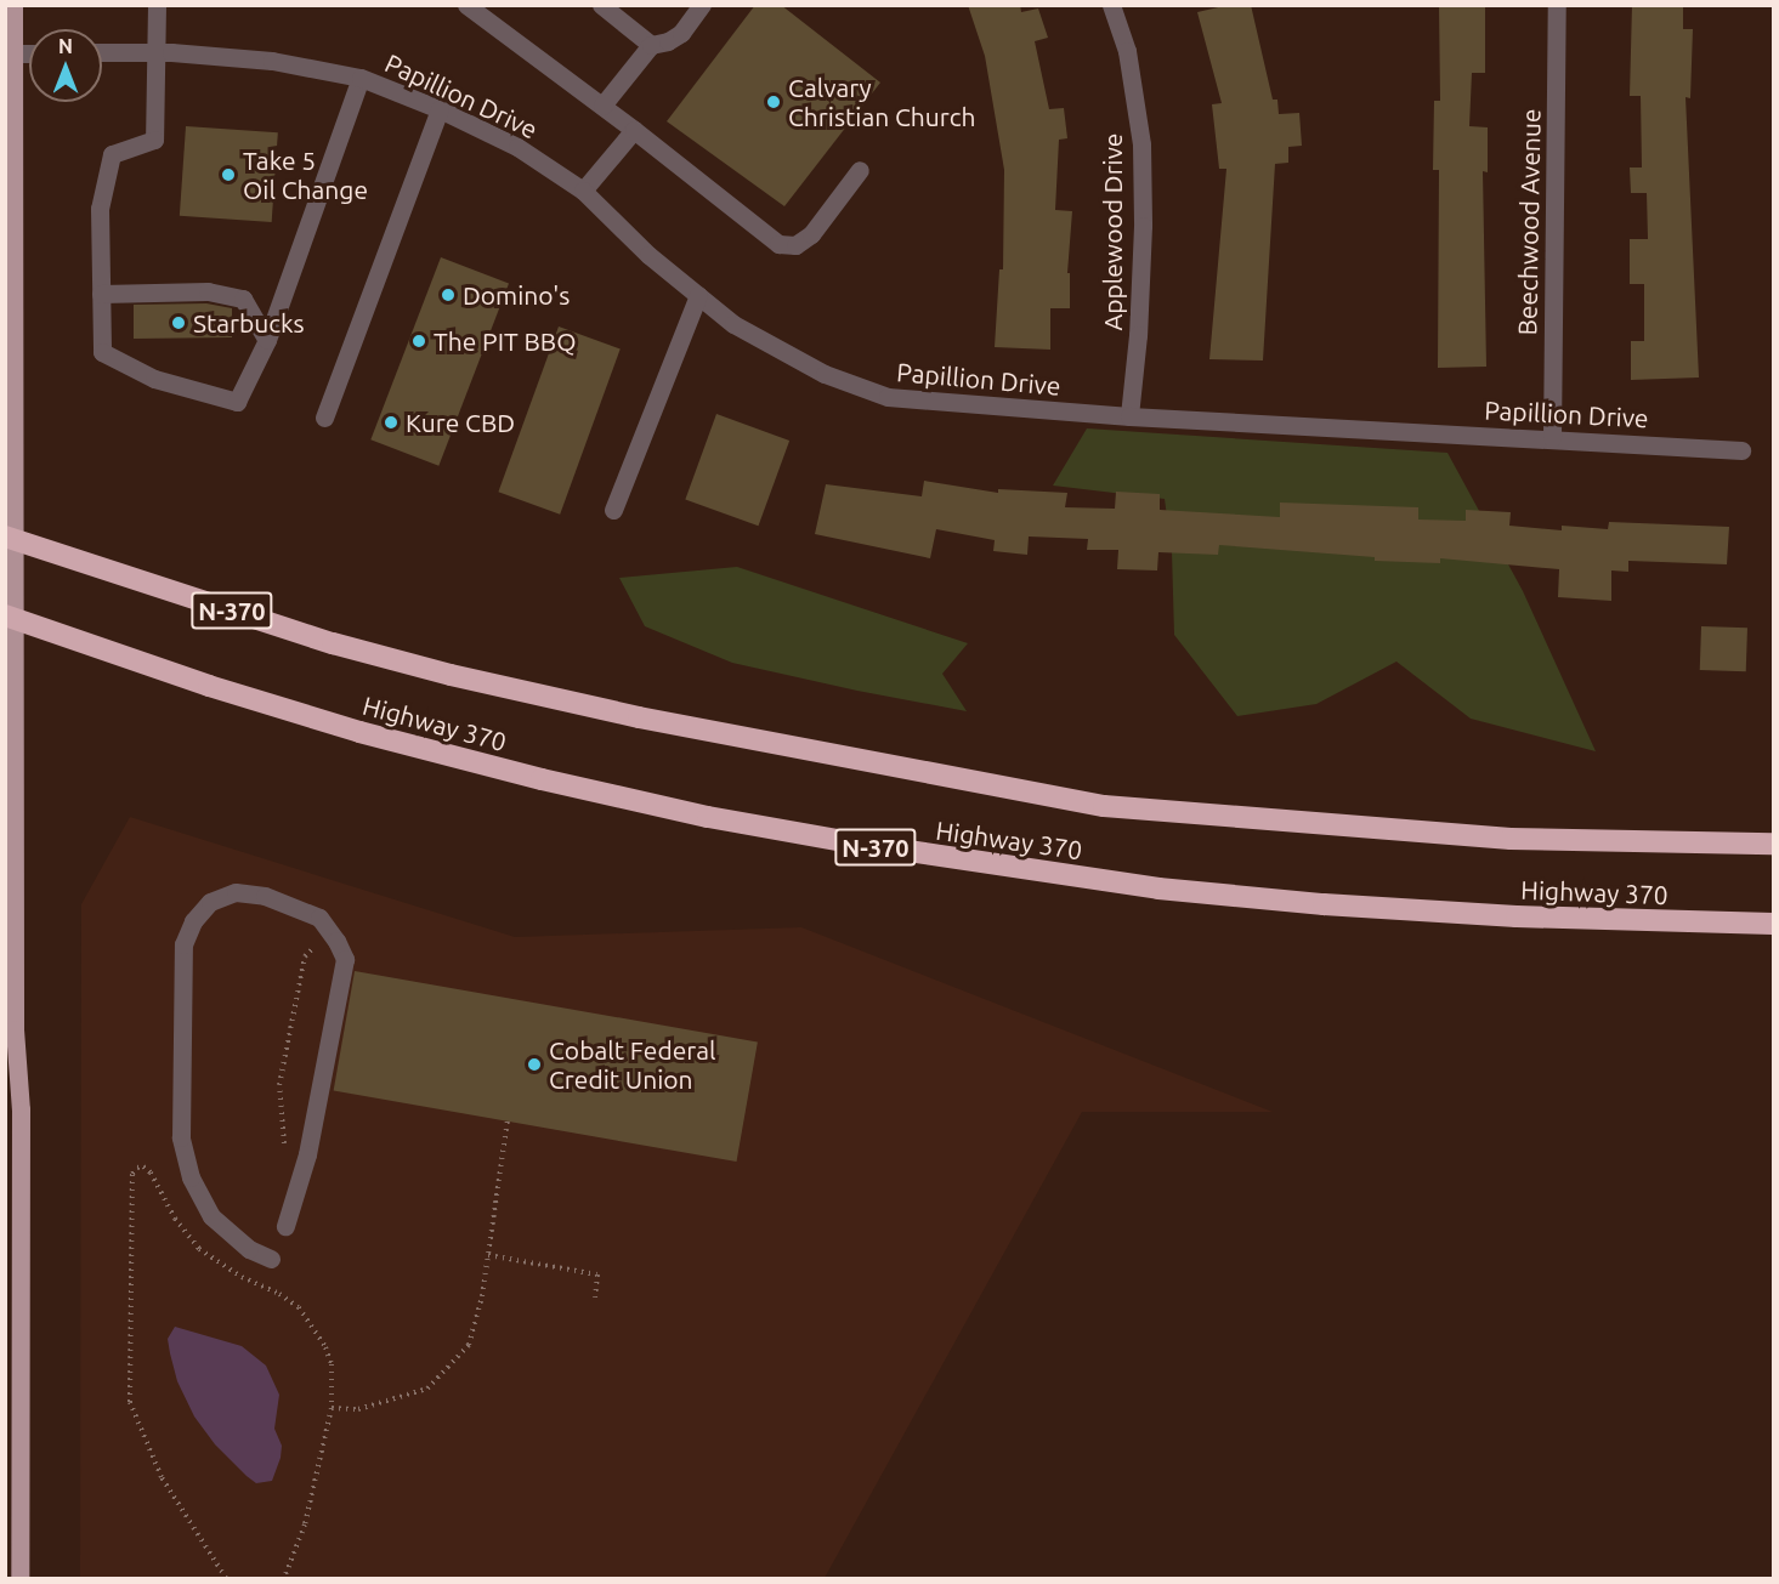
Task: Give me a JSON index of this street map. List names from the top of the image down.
{
  "streets": {
    "highway": ["N-370", "Highway 370"],
    "street": ["Papillion Drive", "Beechwood Avenue", "Applewood Drive"]
  },
  "crossings": [
    ["Papillion Drive", "Beechwood Avenue"],
    ["Papillion Drive", "Applewood Drive"]
  ],
  "places": [
    "Calvary Christian Church",
    "Take 5 Oil Change",
    "Domino's",
    "Starbucks",
    "The PIT BBQ",
    "Kure CBD",
    "Cobalt Federal Credit Union"
  ],
  "north": "top"
}
